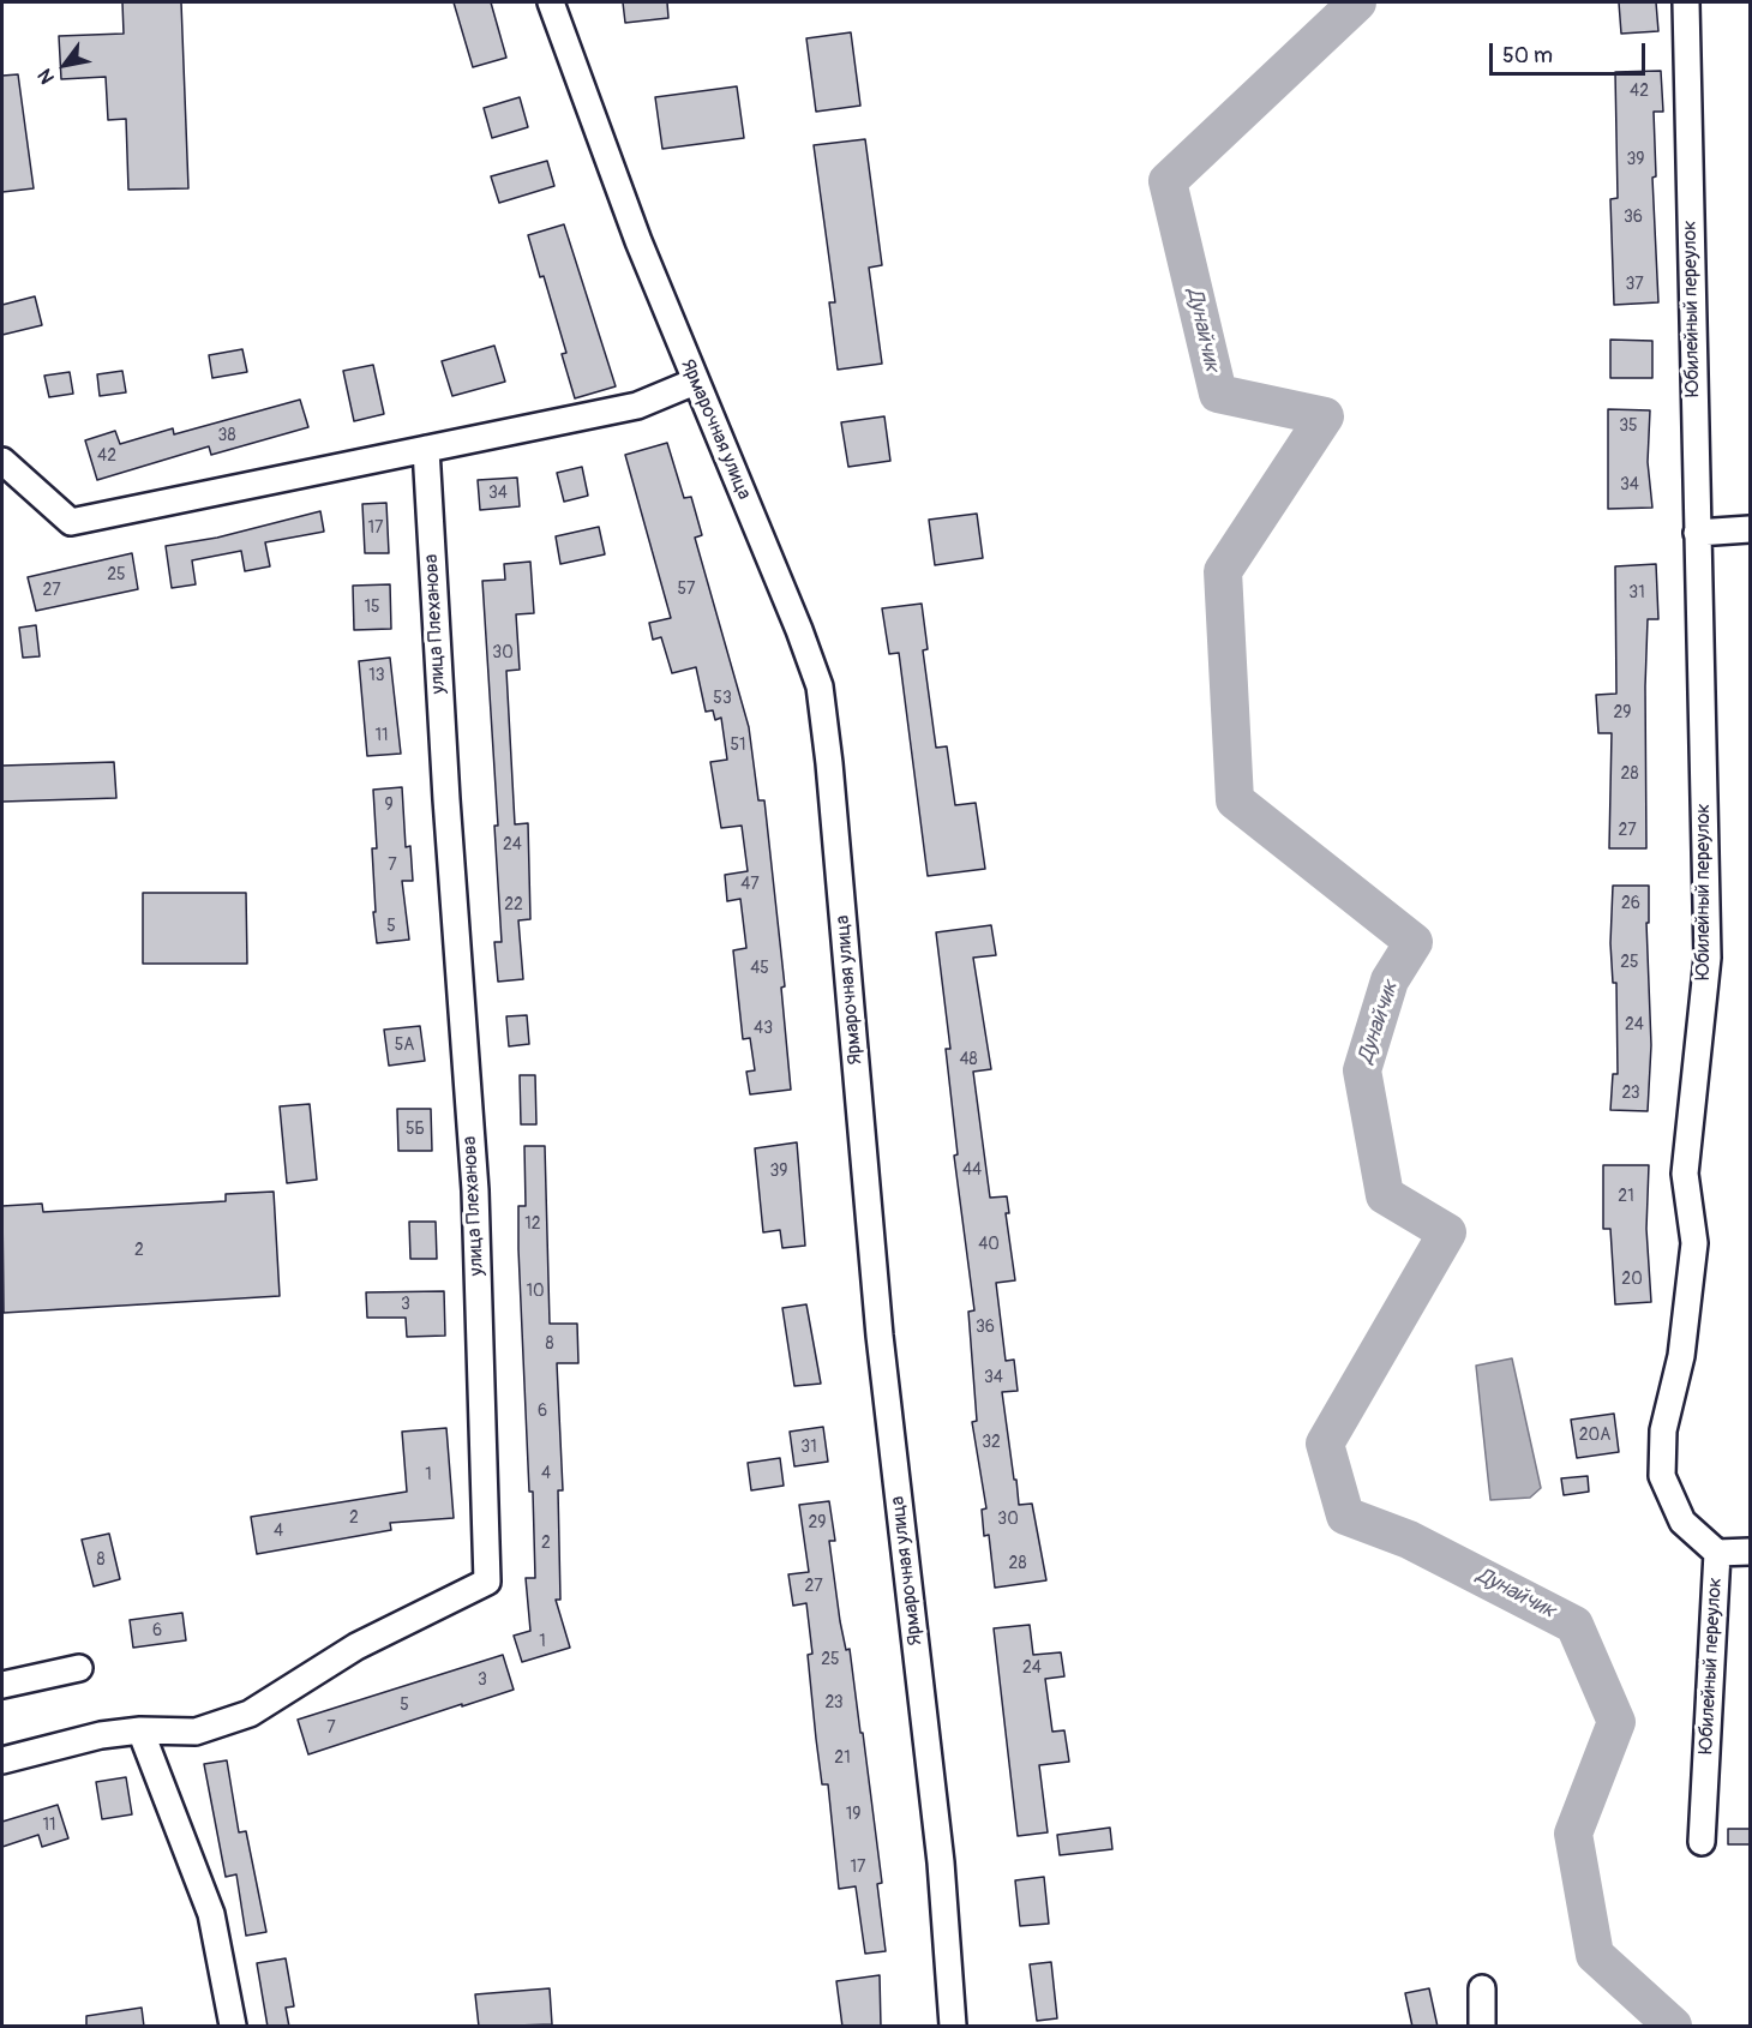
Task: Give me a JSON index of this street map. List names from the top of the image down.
{
  "streets": {
    "street": ["Юбилейный переулок", "Ярмарочная улица", "улица Плеханова"]
  },
  "water": ["Дунайчик"],
  "house_numbers": [
    "42",
    "39",
    "36",
    "37",
    "35",
    "38",
    "42",
    "34",
    "34",
    "17",
    "25",
    "57",
    "27",
    "31",
    "15",
    "30",
    "13",
    "53",
    "29",
    "11",
    "51",
    "28",
    "9",
    "27",
    "24",
    "7",
    "47",
    "26",
    "22",
    "5",
    "25",
    "45",
    "24",
    "43",
    "5А",
    "48",
    "23",
    "5Б",
    "44",
    "39",
    "21",
    "12",
    "40",
    "2",
    "20",
    "10",
    "3",
    "36",
    "8",
    "34",
    "6",
    "20А",
    "32",
    "31",
    "4",
    "1",
    "2",
    "30",
    "29",
    "4",
    "2",
    "8",
    "28",
    "27",
    "6",
    "1",
    "25",
    "24",
    "3",
    "23",
    "5",
    "7",
    "21",
    "19",
    "11",
    "17"
  ],
  "scale_bar": "50 m",
  "north": "bottom left"
}
